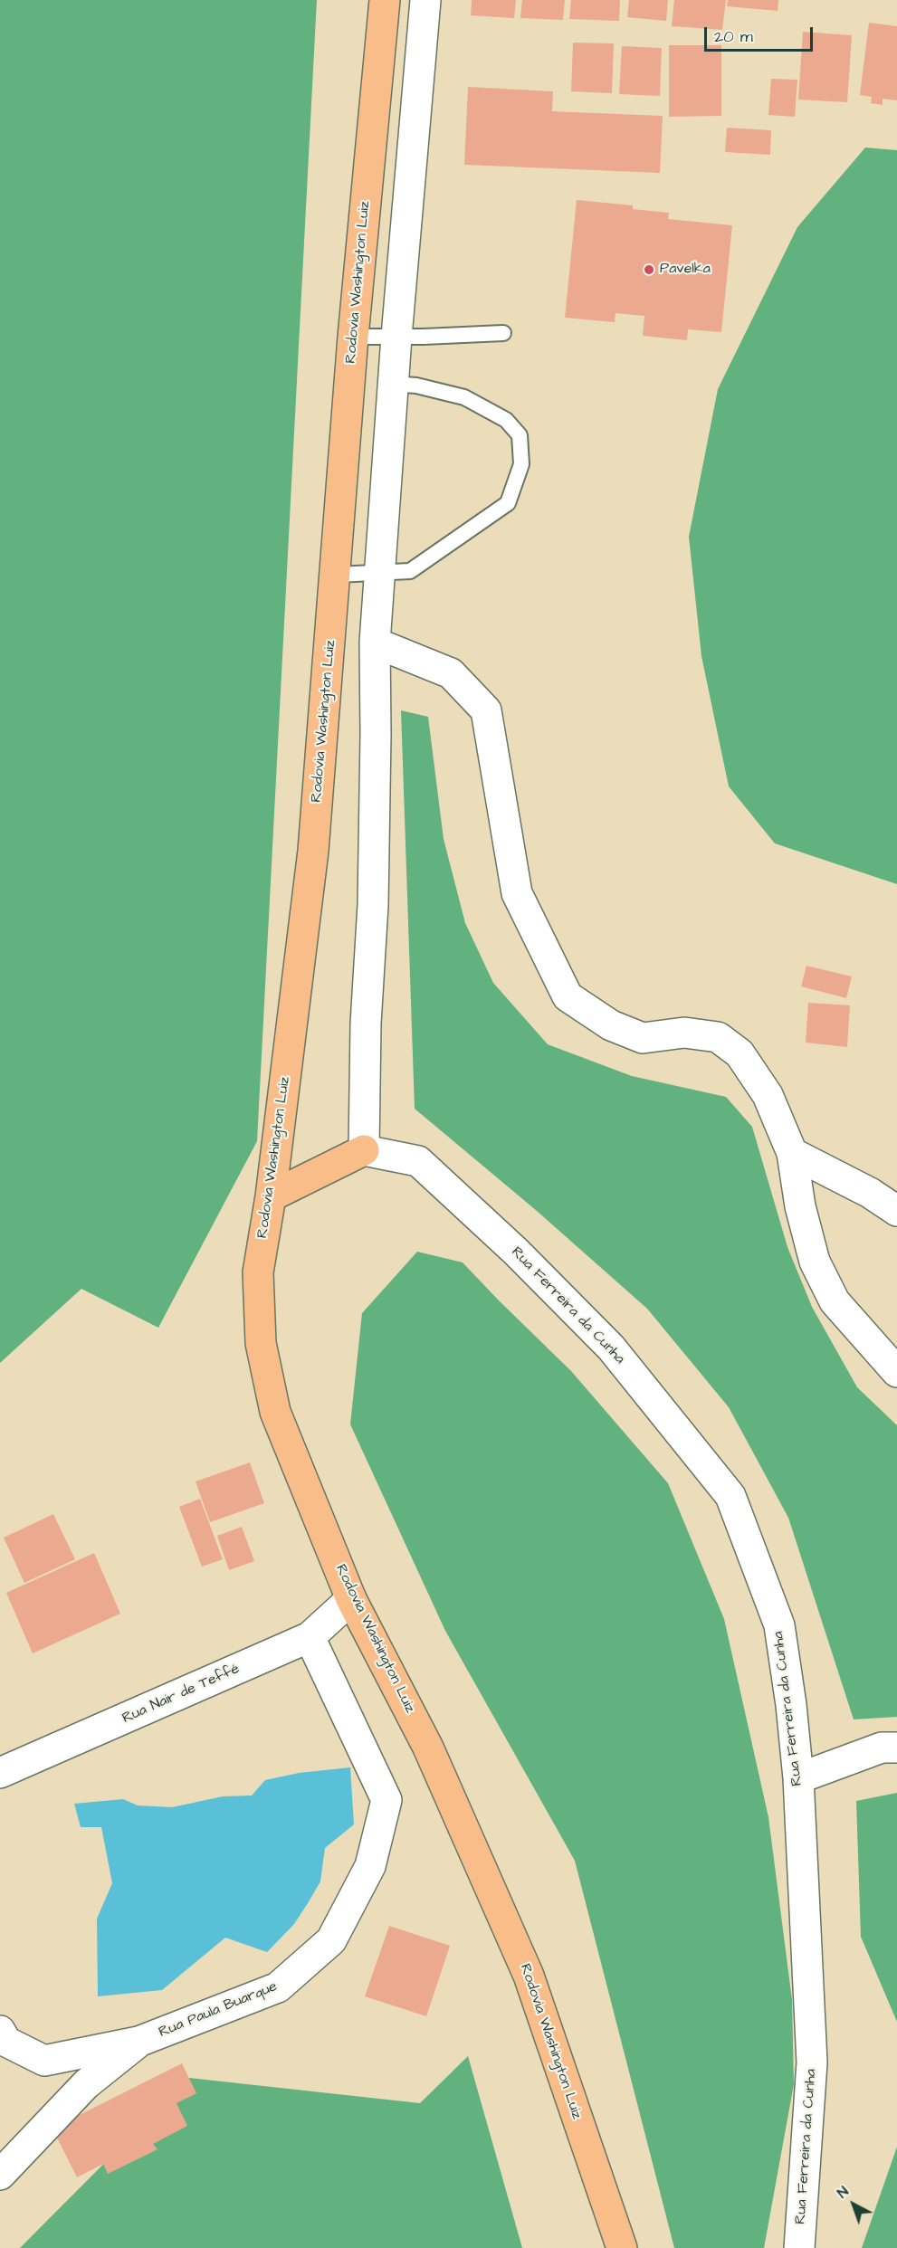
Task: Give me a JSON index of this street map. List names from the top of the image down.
{
  "streets": {
    "highway": ["Rodovia Washington Luiz"],
    "street": ["Rua Ferreira da Cunha", "Rua Nair de Teffé", "Rua Paula Buarque"]
  },
  "crossings": [
    ["Rodovia Washington Luiz", "Rua Nair de Teffé"],
    ["Rua Nair de Teffé", "Rua Paula Buarque"]
  ],
  "places": ["Pavelka"],
  "scale_bar": "20 m",
  "north": "top left"
}
